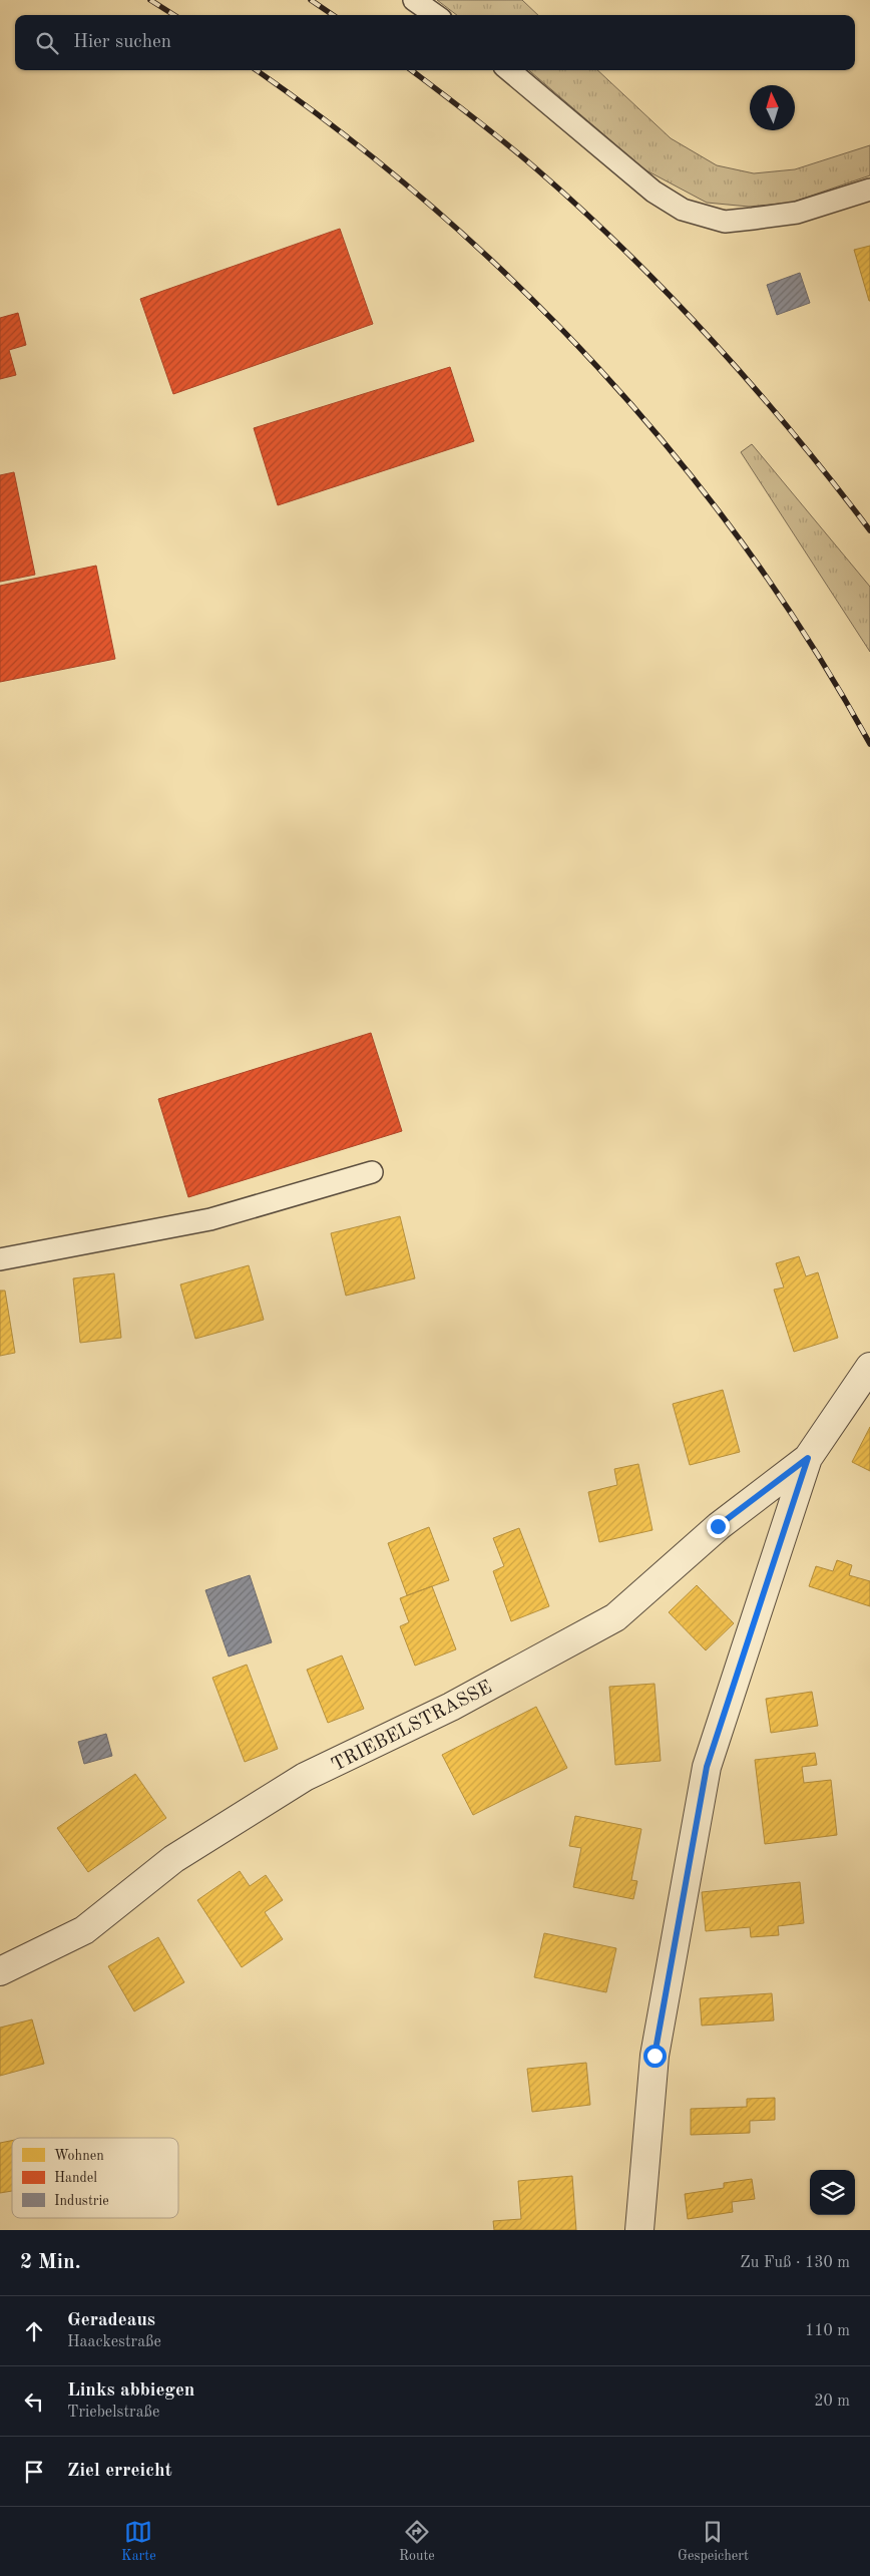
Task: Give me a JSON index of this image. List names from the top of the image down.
{
  "streets": {
    "street": ["TRIEBELSTRASSE"]
  },
  "legend": ["Wohnen", "Handel", "Industrie"],
  "north": "top",
  "page": {
    "search": "Hier suchen",
    "heading": ["2 Min.", "Zu Fuß · 130 m"],
    "list": [
      ["Geradeaus", "Haackestraße", "110 m"],
      ["Links abbiegen", "Triebelstraße", "20 m"],
      "Ziel erreicht"
    ],
    "nav": ["Karte", "Route", "Gespeichert"]
  }
}
